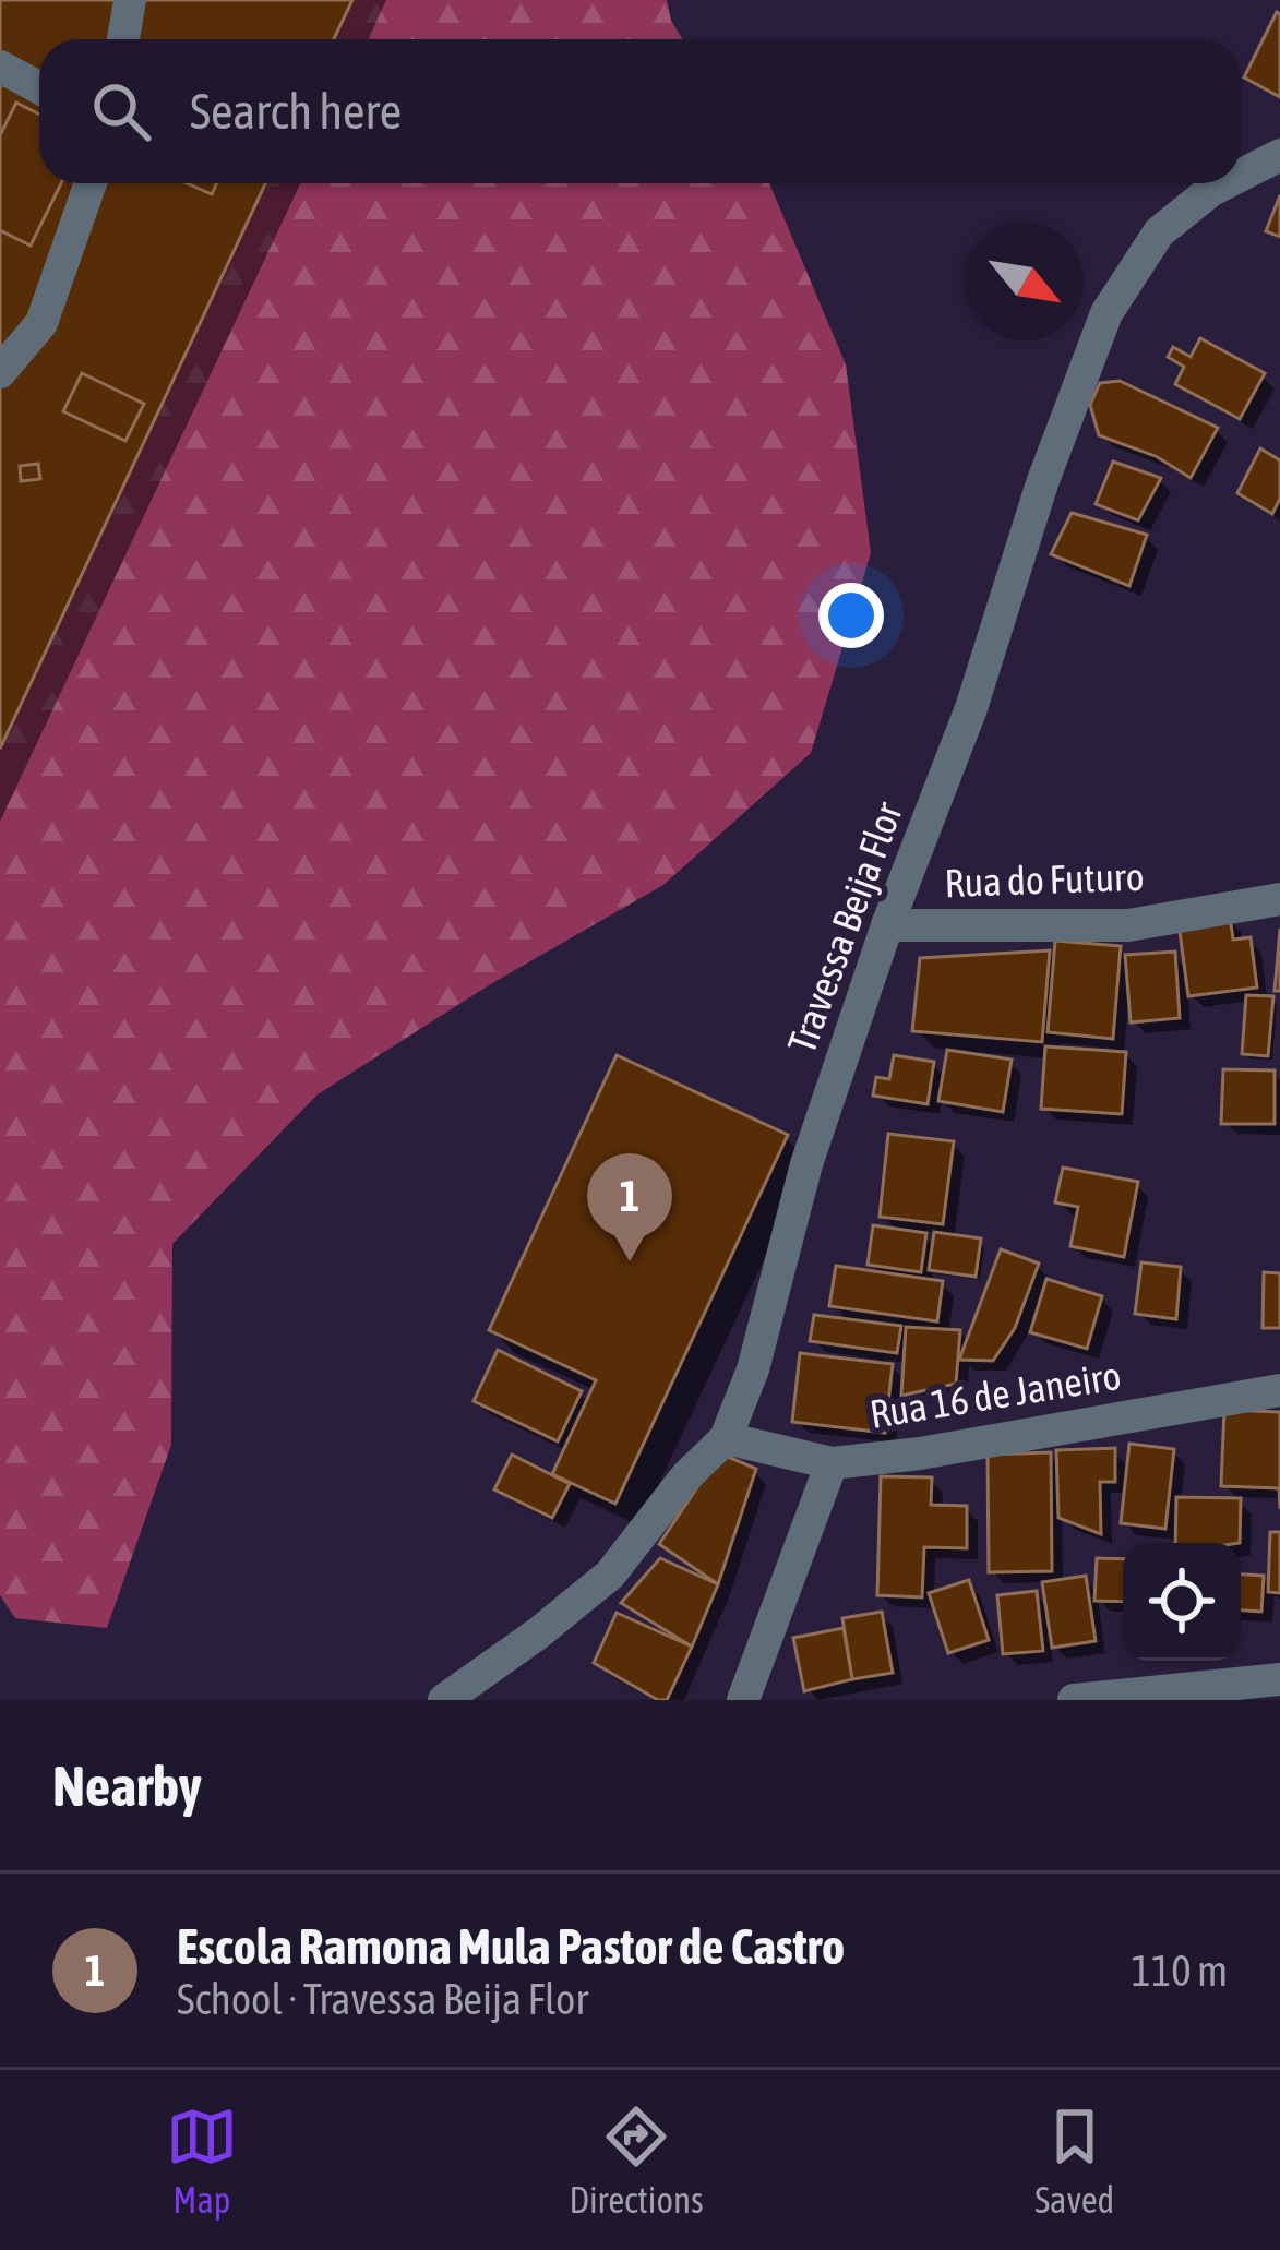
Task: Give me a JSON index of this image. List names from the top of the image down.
{
  "streets": {
    "street": ["Rua do Futuro", "Travessa Beija Flor", "Rua 16 de Janeiro"]
  },
  "crossings": [
    ["Rua do Futuro", "Travessa Beija Flor"],
    ["Travessa Beija Flor", "Rua 16 de Janeiro"]
  ],
  "north": "bottom right",
  "page": {
    "search": "Search here",
    "pins": "1",
    "heading": "Nearby",
    "list": [
      {
        "mark": "1",
        "name": "Escola Ramona Mula Pastor de Castro",
        "note": "School · Travessa Beija Flor",
        "value": "110 m"
      }
    ],
    "nav": ["Map", "Directions", "Saved"]
  }
}
